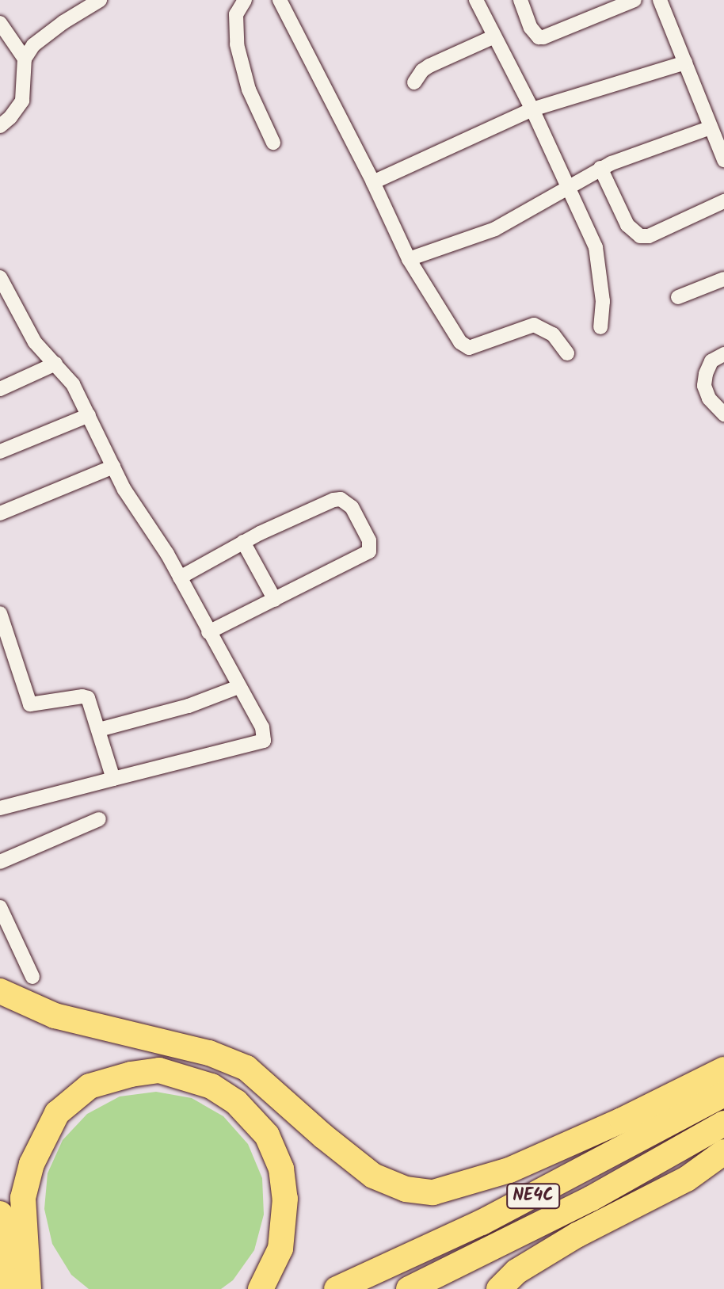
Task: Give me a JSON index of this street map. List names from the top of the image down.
{
  "streets": {
    "highway": ["NE4C"]
  }
}
